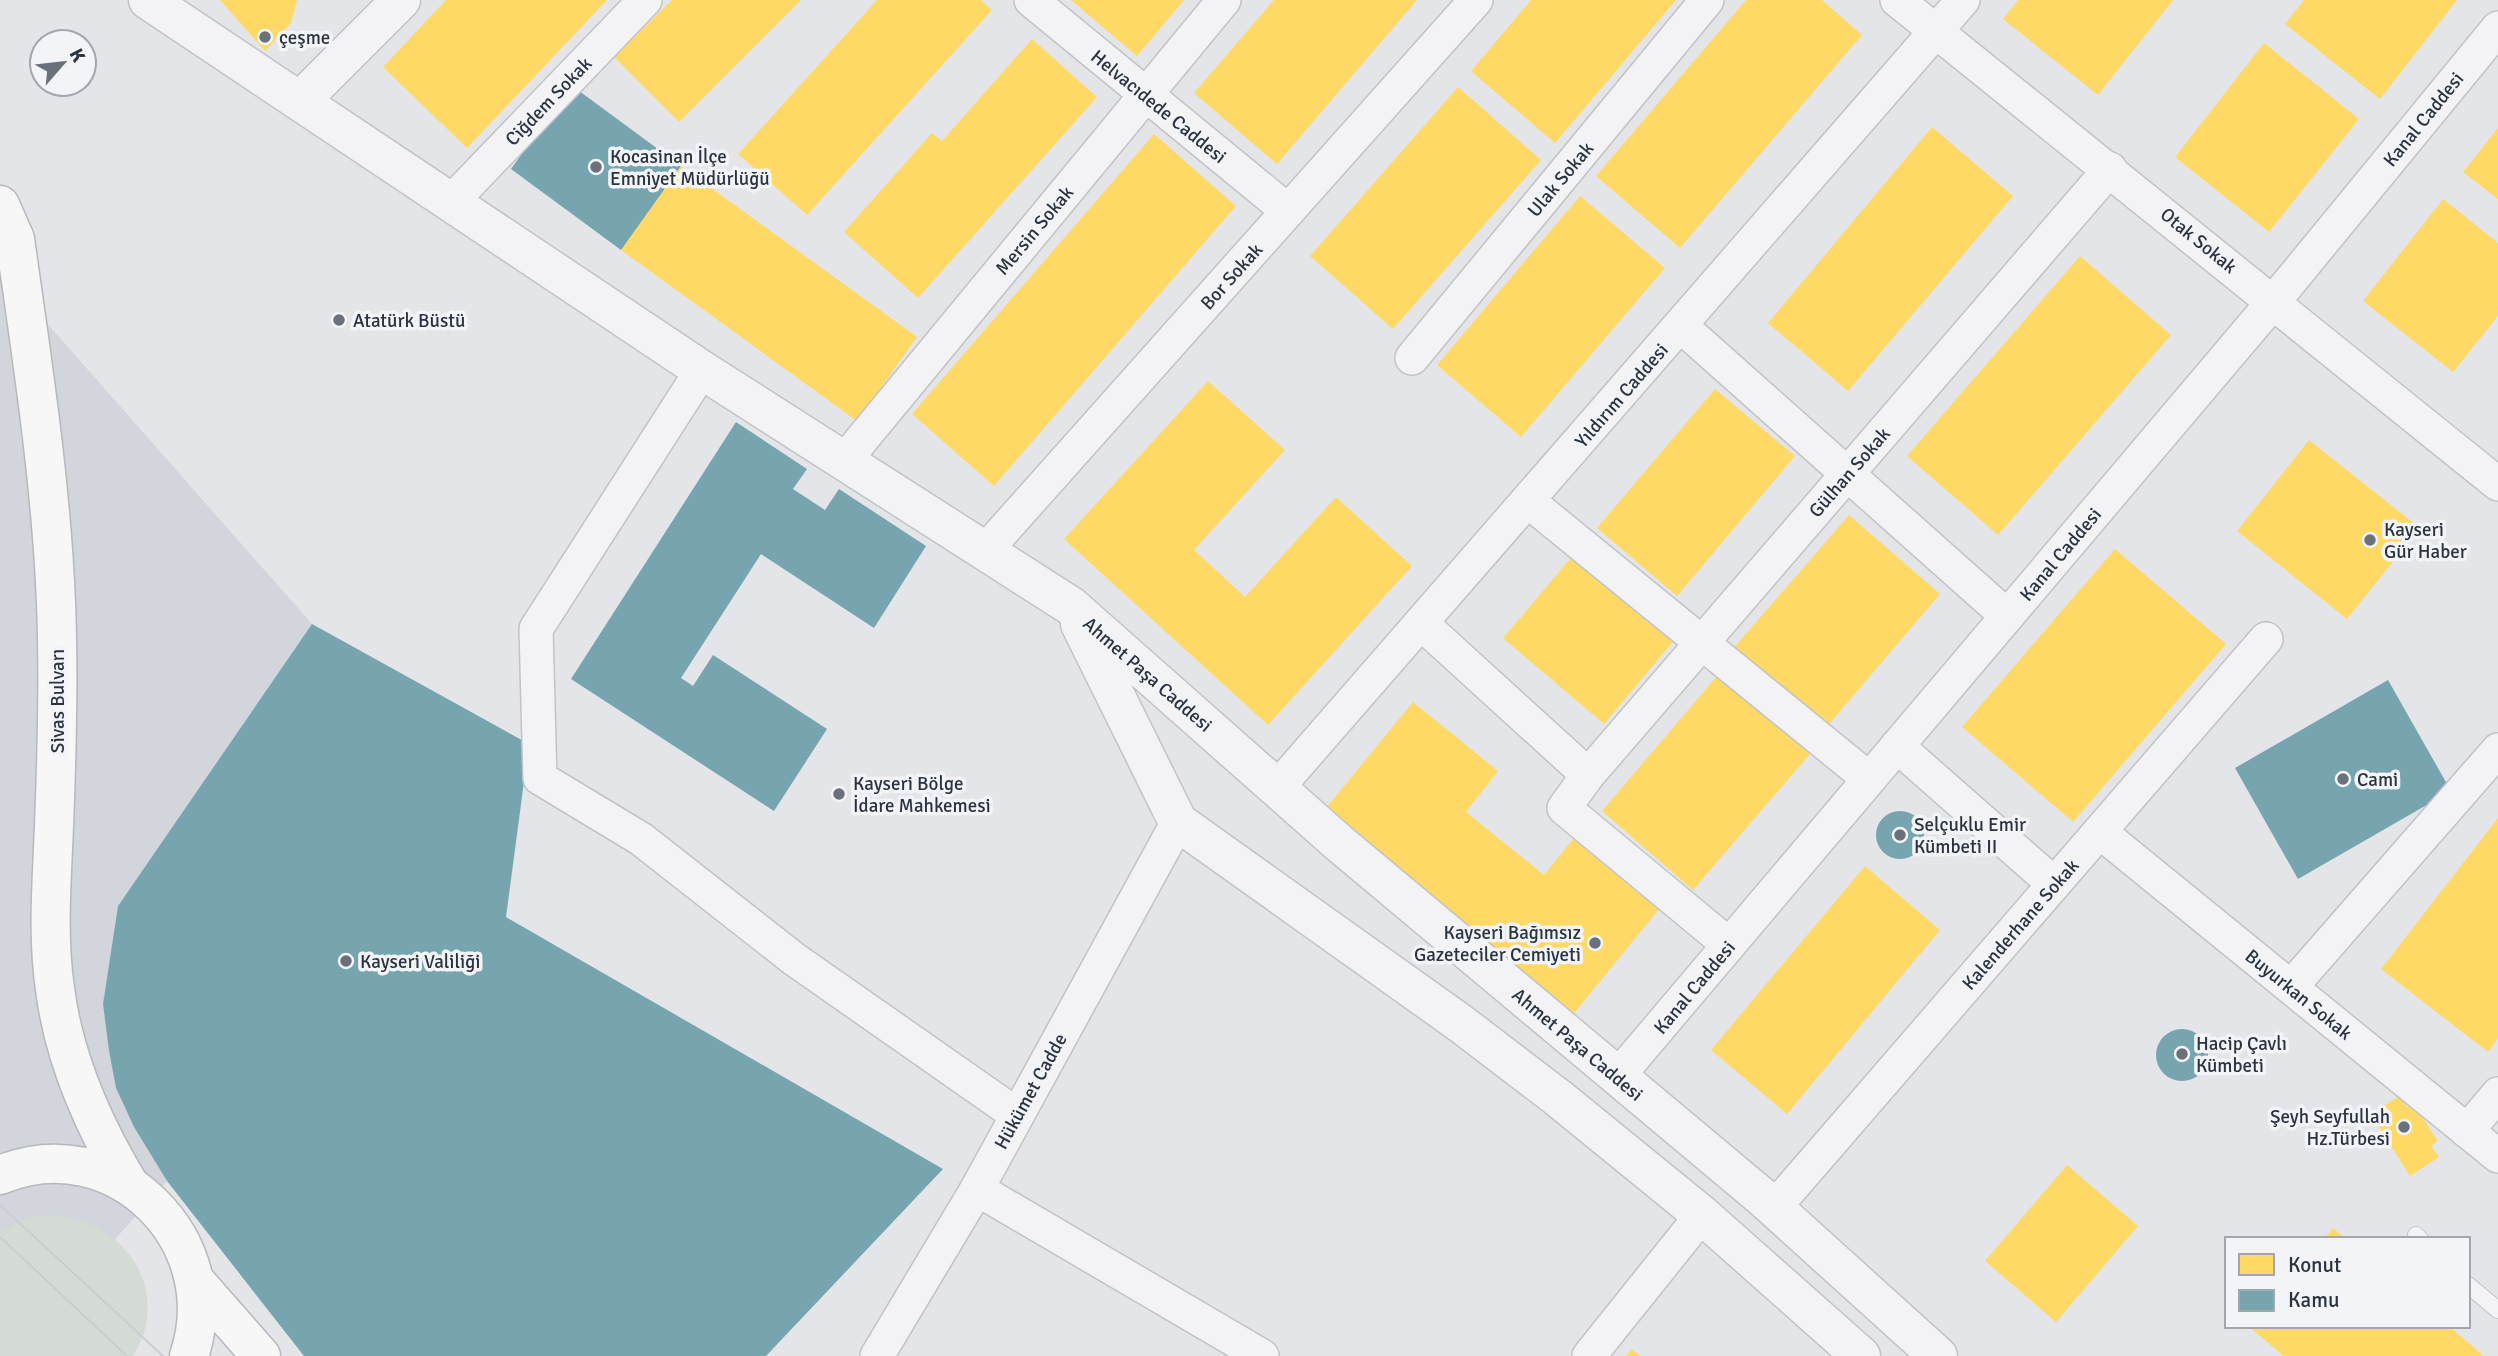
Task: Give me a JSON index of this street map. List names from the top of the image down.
{
  "streets": {
    "highway": ["Sivas Bulvarı"],
    "street": [
      "Ciğdem Sokak",
      "Helvacıdede Caddesi",
      "Kanal Caddesi",
      "Ulak Sokak",
      "Mersin Sokak",
      "Otak Sokak",
      "Bor Sokak",
      "Yıldırım Caddesi",
      "Gülhan Sokak",
      "Ahmet Paşa Caddesi",
      "Kalenderhane Sokak",
      "Buyurkan Sokak",
      "Hükümet Cadde"
    ]
  },
  "crossings": [
    ["Helvacıdede Caddesi", "Mersin Sokak"],
    ["Helvacıdede Caddesi", "Bor Sokak"],
    ["Kanal Caddesi", "Otak Sokak"],
    ["Kanal Caddesi", "Gülhan Sokak"],
    ["Kanal Caddesi", "Ahmet Paşa Caddesi"],
    ["Otak Sokak", "Yıldırım Caddesi"],
    ["Otak Sokak", "Gülhan Sokak"],
    ["Yıldırım Caddesi", "Ahmet Paşa Caddesi"],
    ["Ahmet Paşa Caddesi", "Kalenderhane Sokak"],
    ["Ahmet Paşa Caddesi", "Hükümet Cadde"],
    ["Kalenderhane Sokak", "Buyurkan Sokak"]
  ],
  "places": [
    "çeşme",
    "Kocasinan İlçe Emniyet Müdürlüğü",
    "Atatürk Büstü",
    "Kayseri Gür Haber",
    "Cami",
    "Kayseri Bölge İdare Mahkemesi",
    "Selçuklu Emir Kümbeti II",
    "Kayseri Bağımsız Gazeteciler Cemiyeti",
    "Kayseri Valiliği",
    "Hacip Çavlı Kümbeti",
    "Şeyh Seyfullah Hz.Türbesi"
  ],
  "legend": ["Konut", "Kamu"],
  "north": "top right"
}
